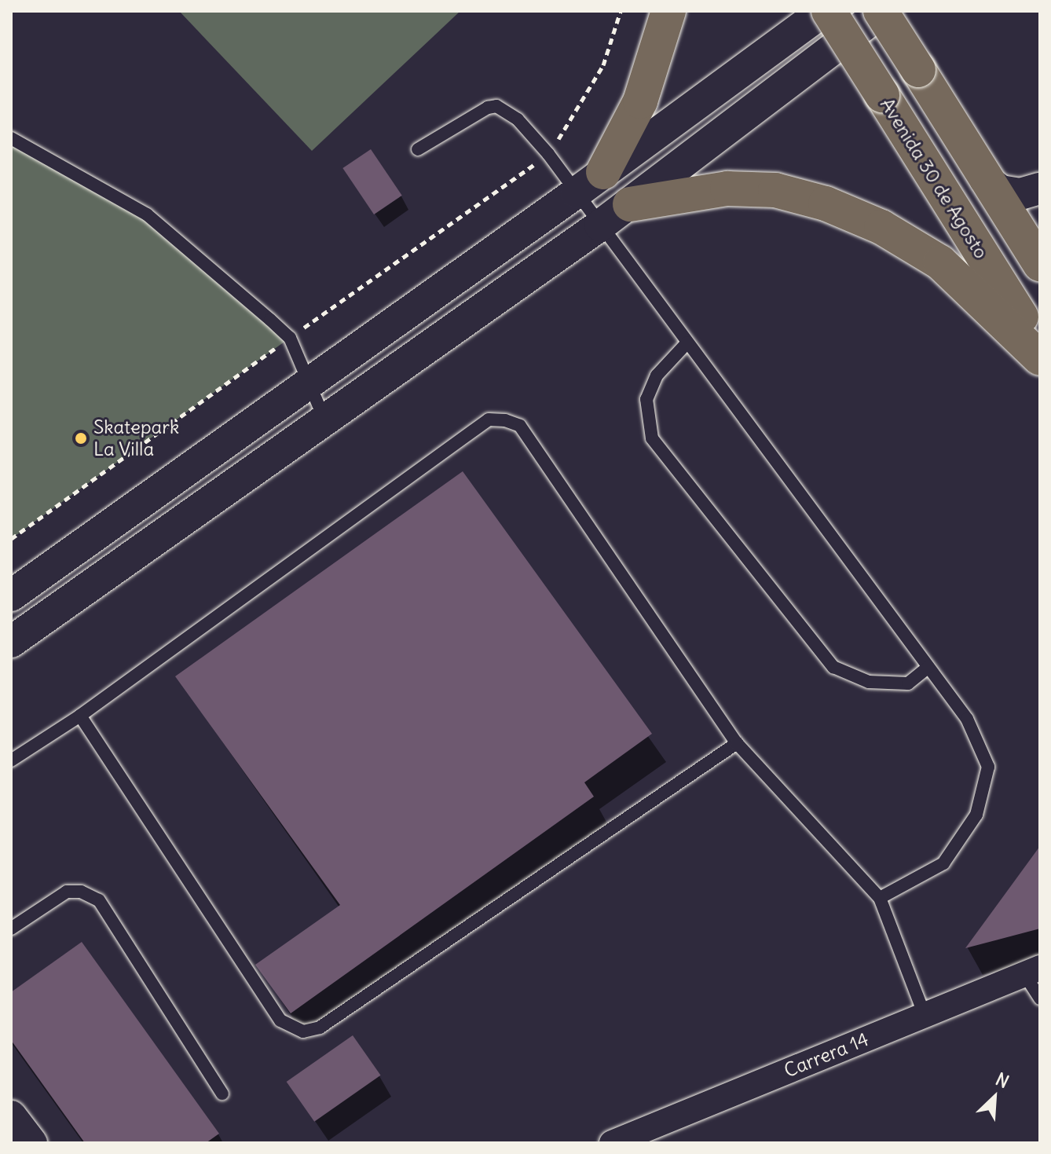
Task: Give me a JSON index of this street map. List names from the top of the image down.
{
  "streets": {
    "main road": ["Avenida 30 de Agosto"],
    "street": ["Carrera 14"]
  },
  "places": ["Skatepark La Villa"],
  "north": "top right"
}
